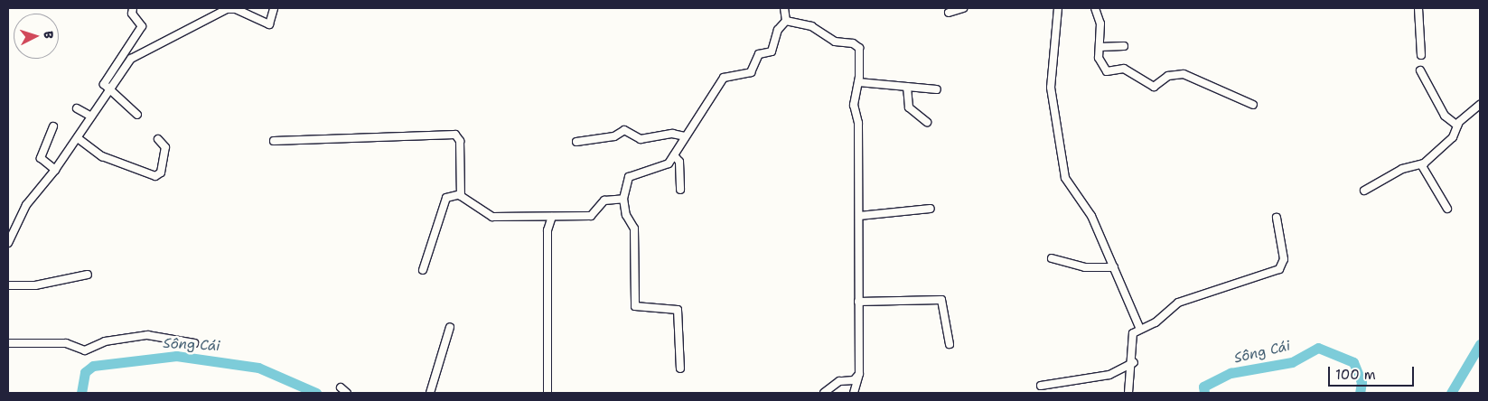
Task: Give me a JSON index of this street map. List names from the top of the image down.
{
  "water": ["Sông Cái"],
  "scale_bar": "100 m",
  "north": "right"
}
